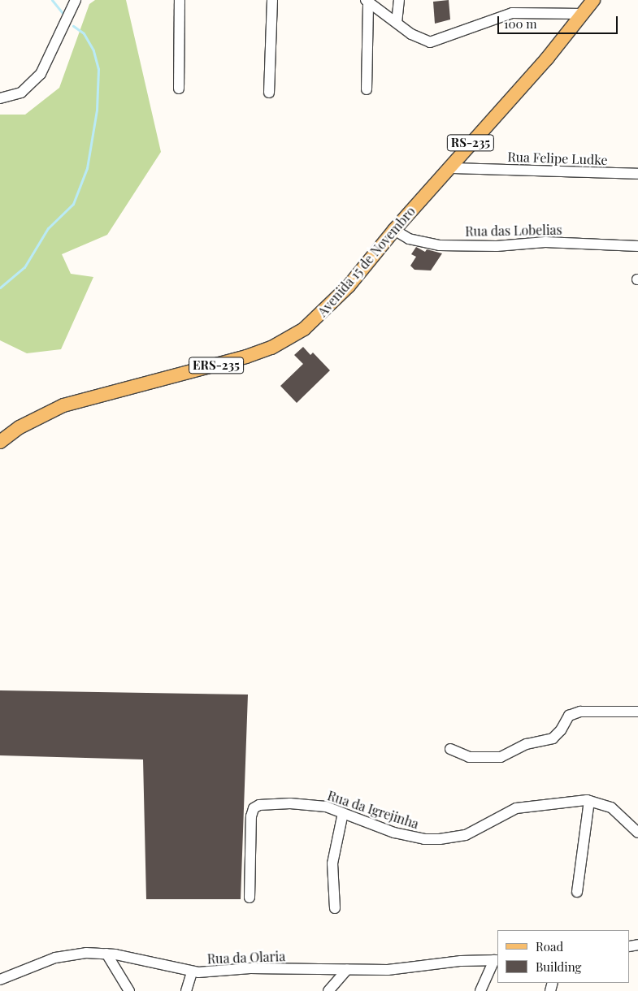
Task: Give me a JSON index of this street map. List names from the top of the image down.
{
  "streets": {
    "main road": ["RS-235", "Avenida 15 de Novembro", "ERS-235"],
    "street": [
      "Rua Felipe Ludke",
      "Rua das Lobelias",
      "Rua da Igrejinha",
      "Rua da Olaria"
    ]
  },
  "crossings": [
    ["Rua Felipe Ludke", "Avenida 15 de Novembro"],
    ["Rua das Lobelias", "Avenida 15 de Novembro"]
  ],
  "legend": ["Road", "Building"],
  "scale_bar": "100 m"
}
